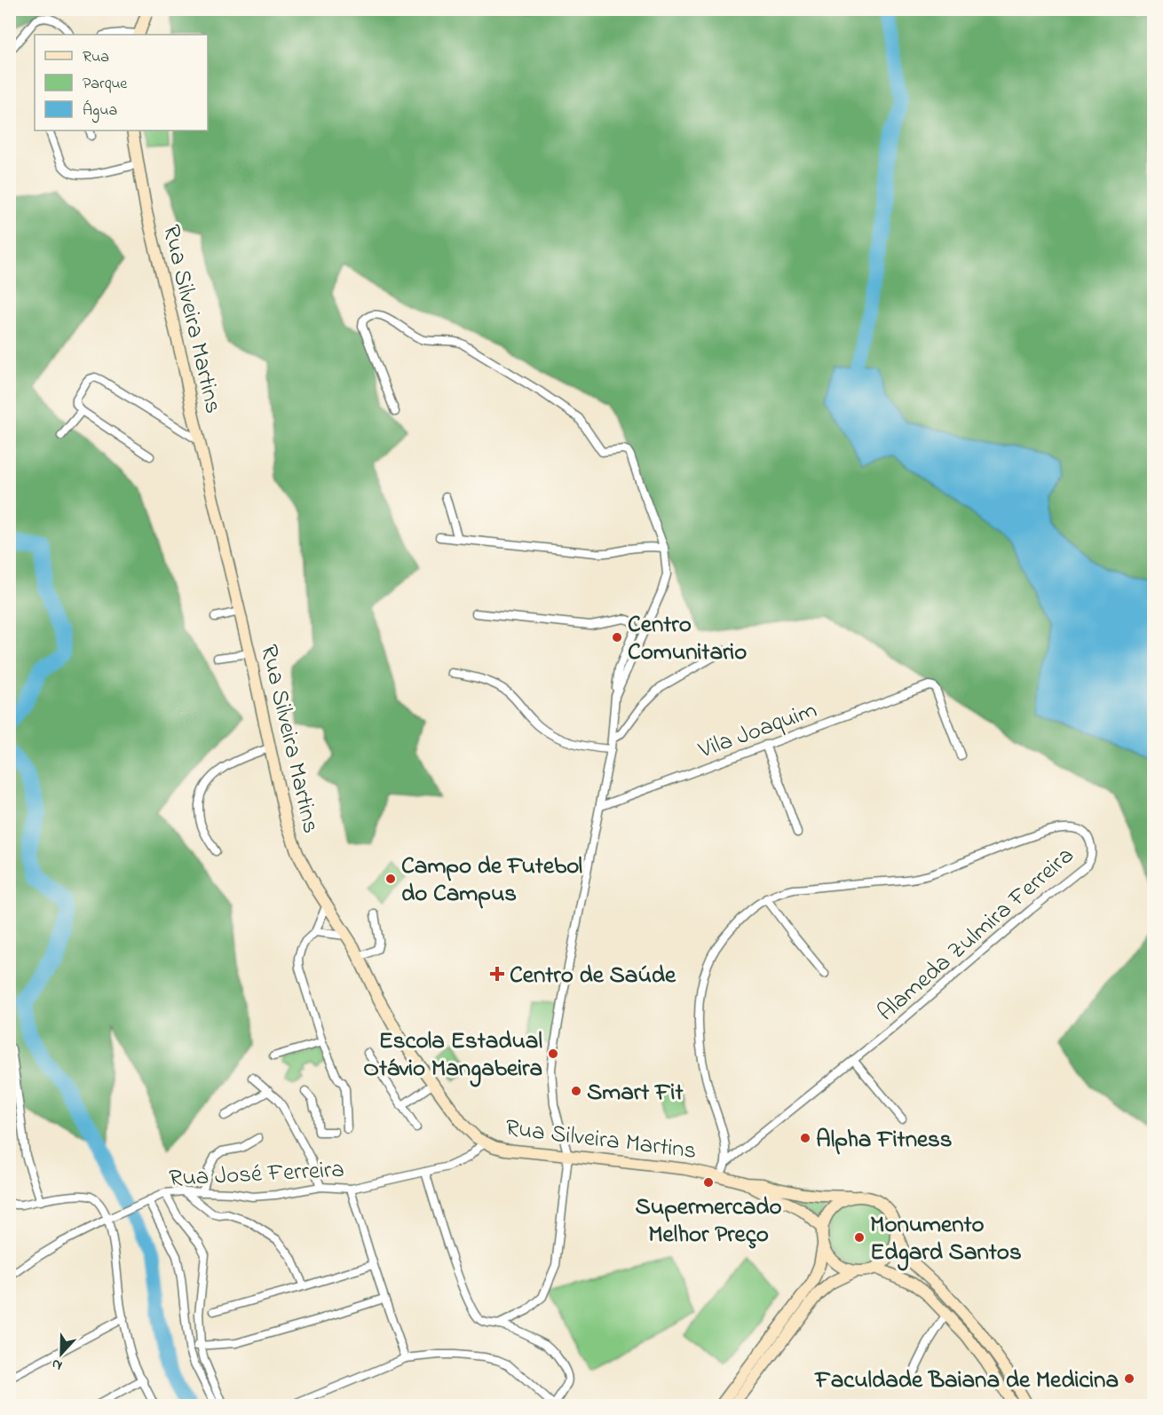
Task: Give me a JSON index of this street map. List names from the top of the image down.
{
  "streets": {
    "main road": ["Rua Silveira Martins"],
    "street": ["Vila Joaquim", "Alameda Zulmira Ferreira", "Rua José Ferreira"]
  },
  "crossings": [
    ["Rua Silveira Martins", "Alameda Zulmira Ferreira"],
    ["Rua Silveira Martins", "Rua José Ferreira"]
  ],
  "places": {
    "other": [
      "Centro Comunitario",
      "Campo de Futebol do Campus",
      "Escola Estadual Otávio Mangabeira",
      "Smart Fit",
      "Alpha Fitness",
      "Supermercado Melhor Preço",
      "Monumento Edgard Santos",
      "Faculdade Baiana de Medicina"
    ],
    "health": ["Centro de Saúde"]
  },
  "legend": ["Rua", "Parque", "Água"],
  "north": "bottom"
}
